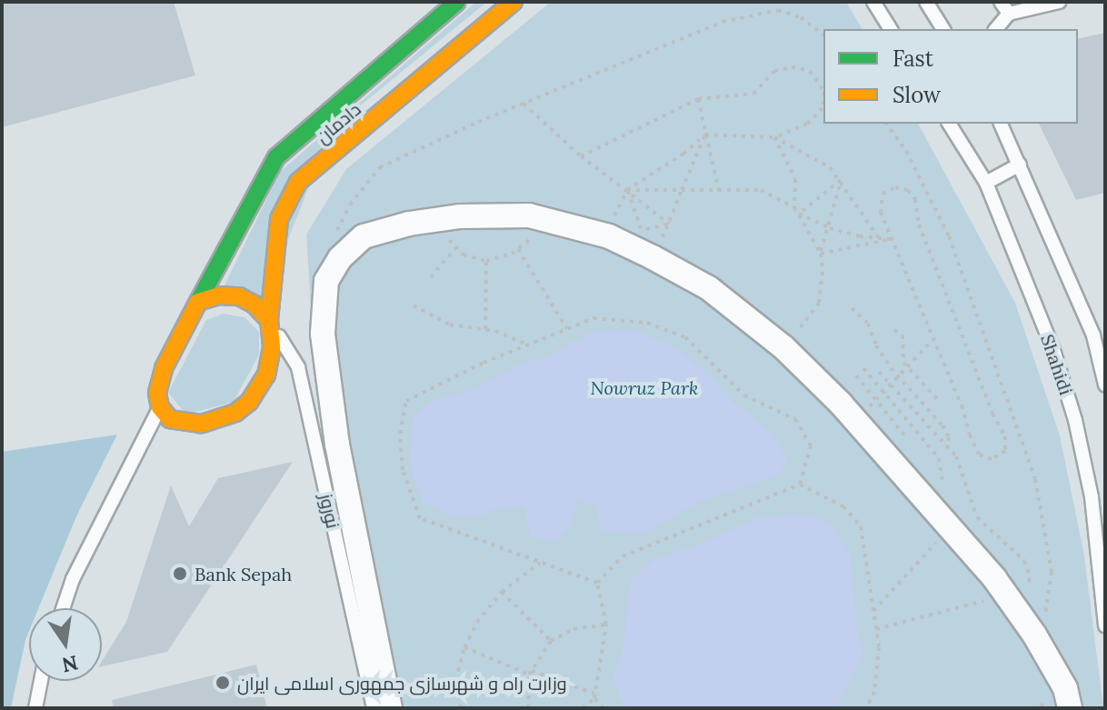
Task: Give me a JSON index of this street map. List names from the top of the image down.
{
  "streets": {
    "street": ["دادمان"],
    "lane": ["Shahidi", "نوروز"]
  },
  "crossings": [
    ["دادمان", "نوروز"]
  ],
  "parks": ["Nowruz Park"],
  "places": ["Bank Sepah", "وزارت راه و شهرسازی جمهوری اسلامی ایران"],
  "legend": ["Fast", "Slow"],
  "north": "bottom"
}
